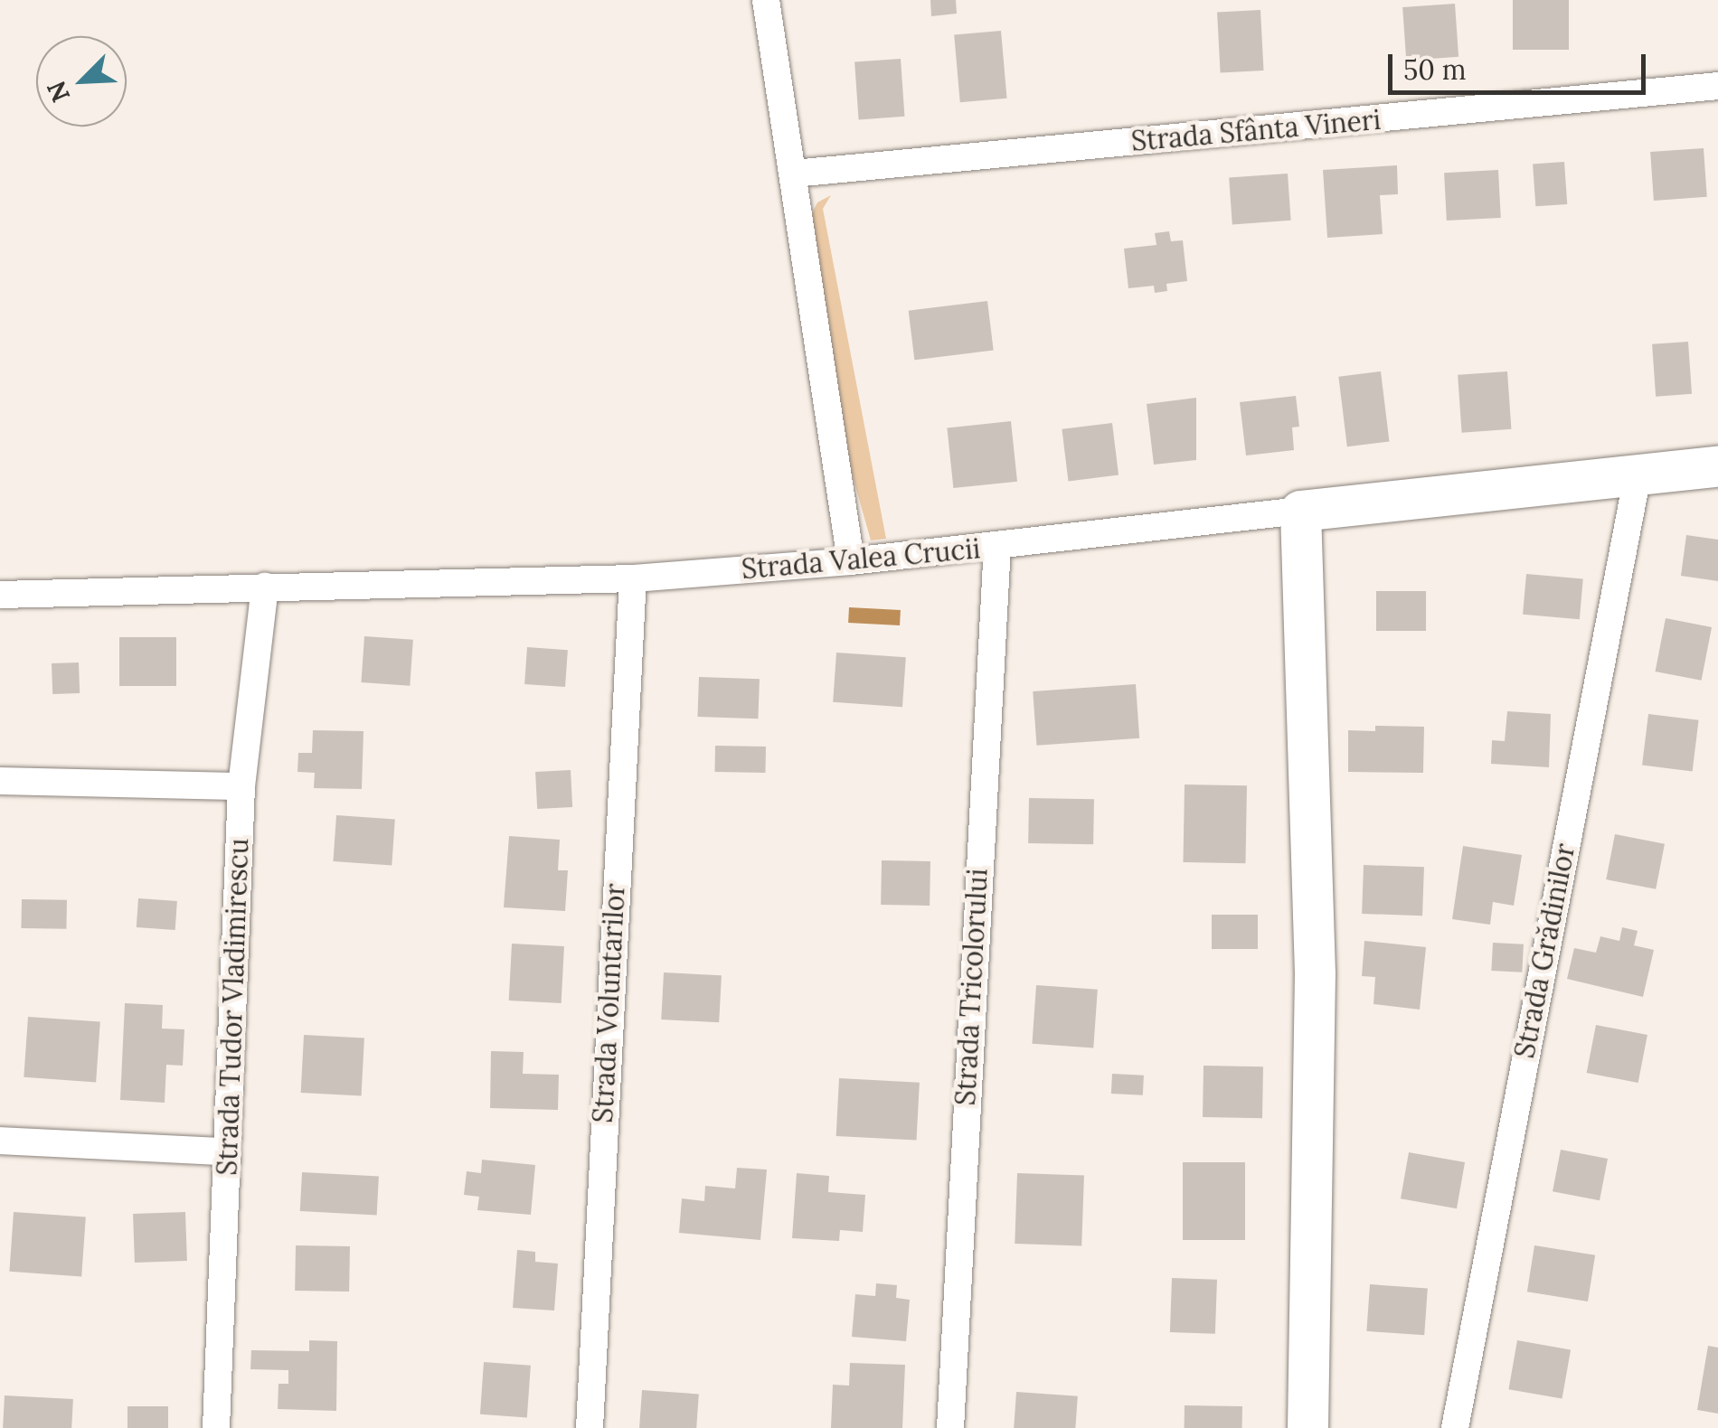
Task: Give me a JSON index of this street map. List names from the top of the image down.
{
  "streets": {
    "street": [
      "Strada Sfânta Vineri",
      "Strada Valea Crucii",
      "Strada Grădinilor",
      "Strada Tricolorului",
      "Strada Voluntarilor",
      "Strada Tudor Vladimirescu"
    ]
  },
  "crossings": [
    ["Strada Valea Crucii", "Strada Grădinilor"],
    ["Strada Valea Crucii", "Strada Tricolorului"],
    ["Strada Valea Crucii", "Strada Voluntarilor"],
    ["Strada Valea Crucii", "Strada Tudor Vladimirescu"]
  ],
  "scale_bar": "50 m",
  "north": "bottom left"
}
